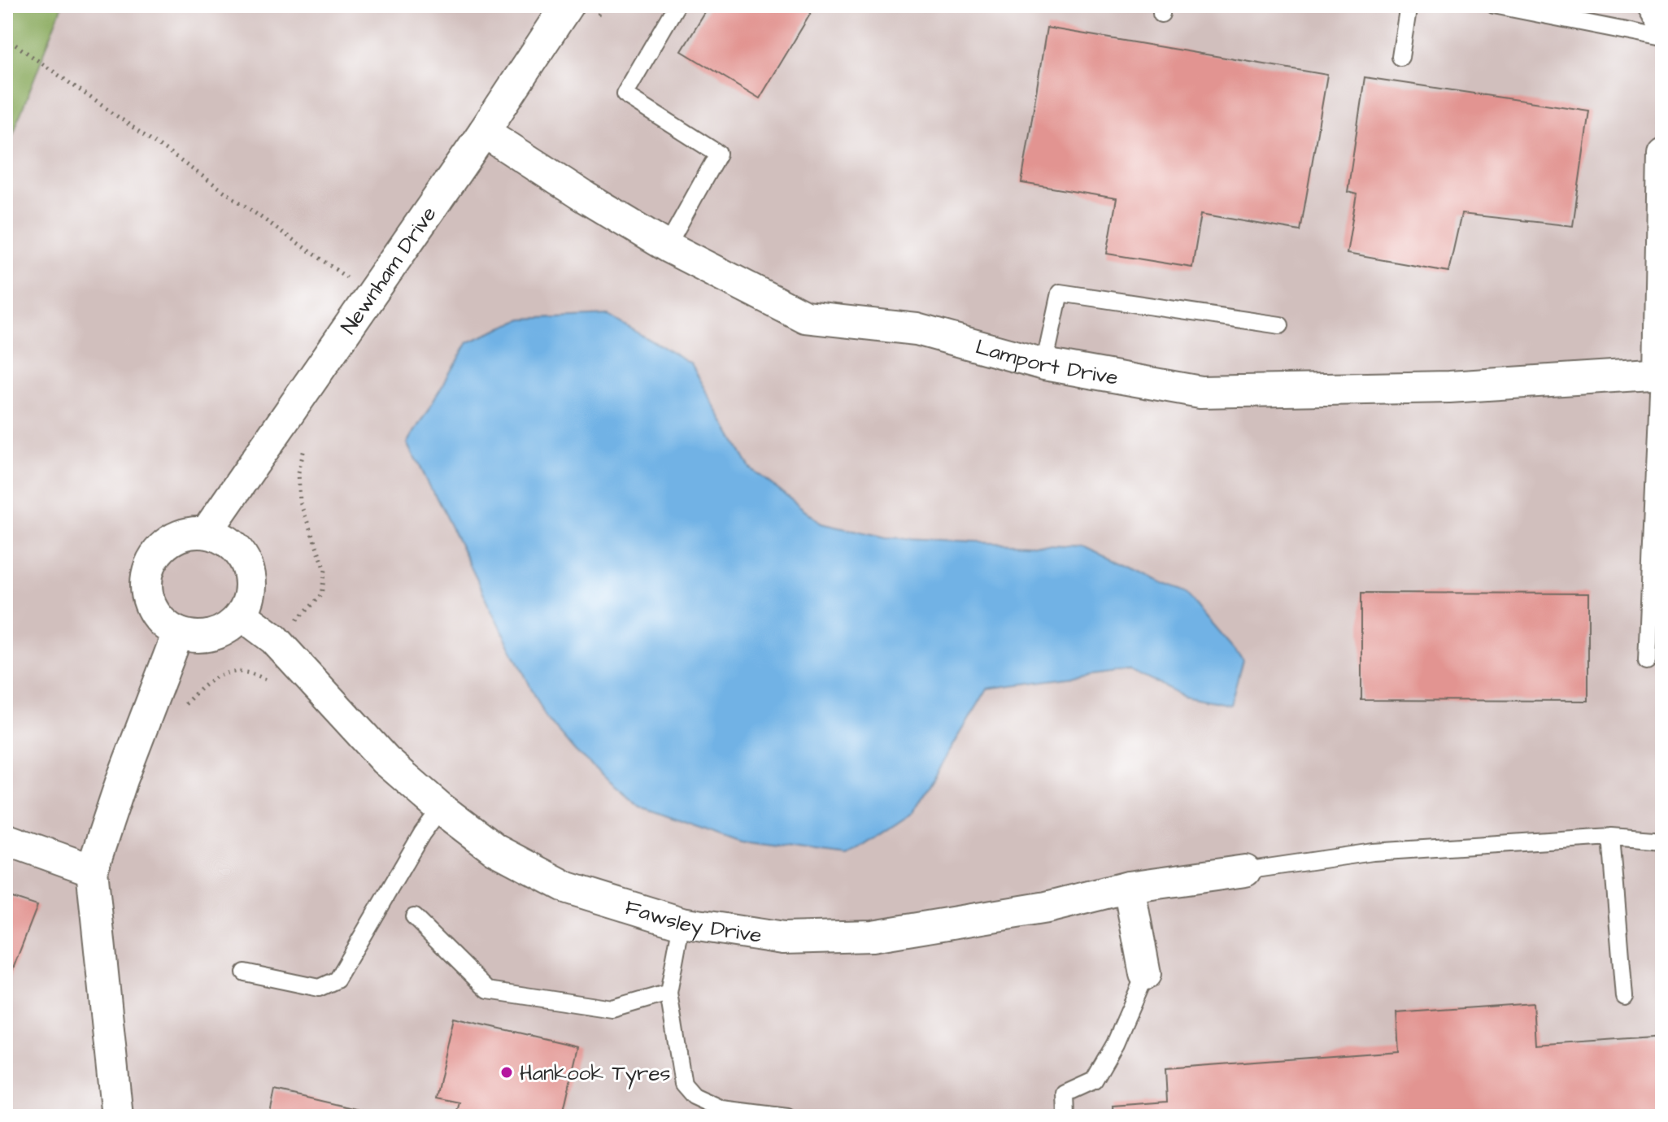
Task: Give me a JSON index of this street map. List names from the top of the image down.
{
  "streets": {
    "street": ["Newnham Drive", "Lamport Drive", "Fawsley Drive"]
  },
  "crossings": [
    ["Newnham Drive", "Lamport Drive"],
    ["Newnham Drive", "Fawsley Drive"]
  ],
  "places": ["Hankook Tyres"]
}
